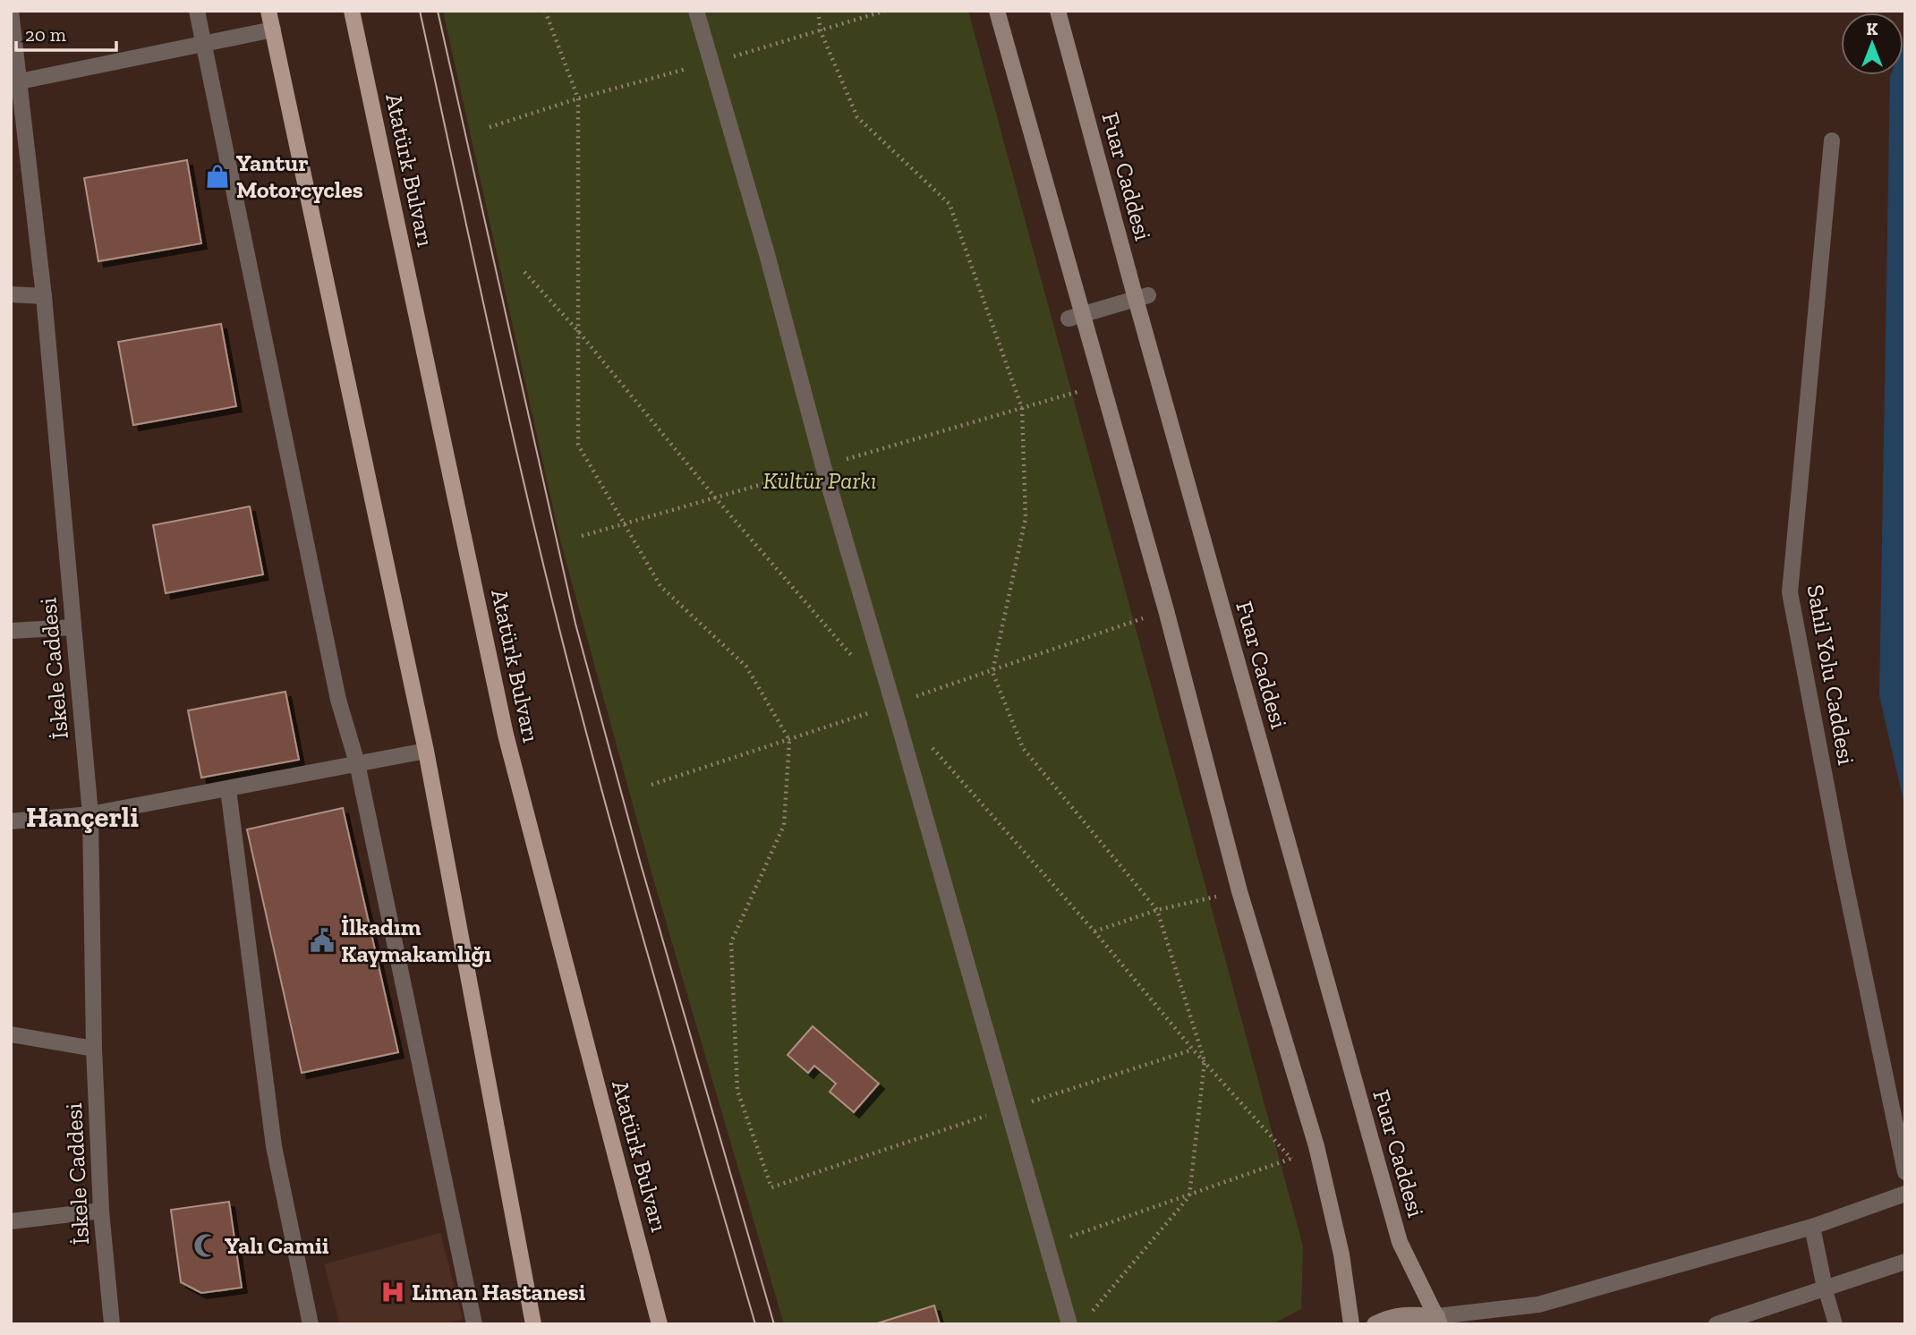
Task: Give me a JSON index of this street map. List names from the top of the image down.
{
  "streets": {
    "main road": ["Atatürk Bulvarı", "Fuar Caddesi"],
    "street": ["İskele Caddesi", "Sahil Yolu Caddesi"]
  },
  "districts": ["Hançerli"],
  "parks": ["Kültür Parkı"],
  "places": {
    "shop": ["Yantur Motorcycles"],
    "public building": ["İlkadım Kaymakamlığı"],
    "mosque": ["Yalı Camii"],
    "hospital": ["Liman Hastanesi"]
  },
  "scale_bar": "20 m",
  "north": "top"
}
